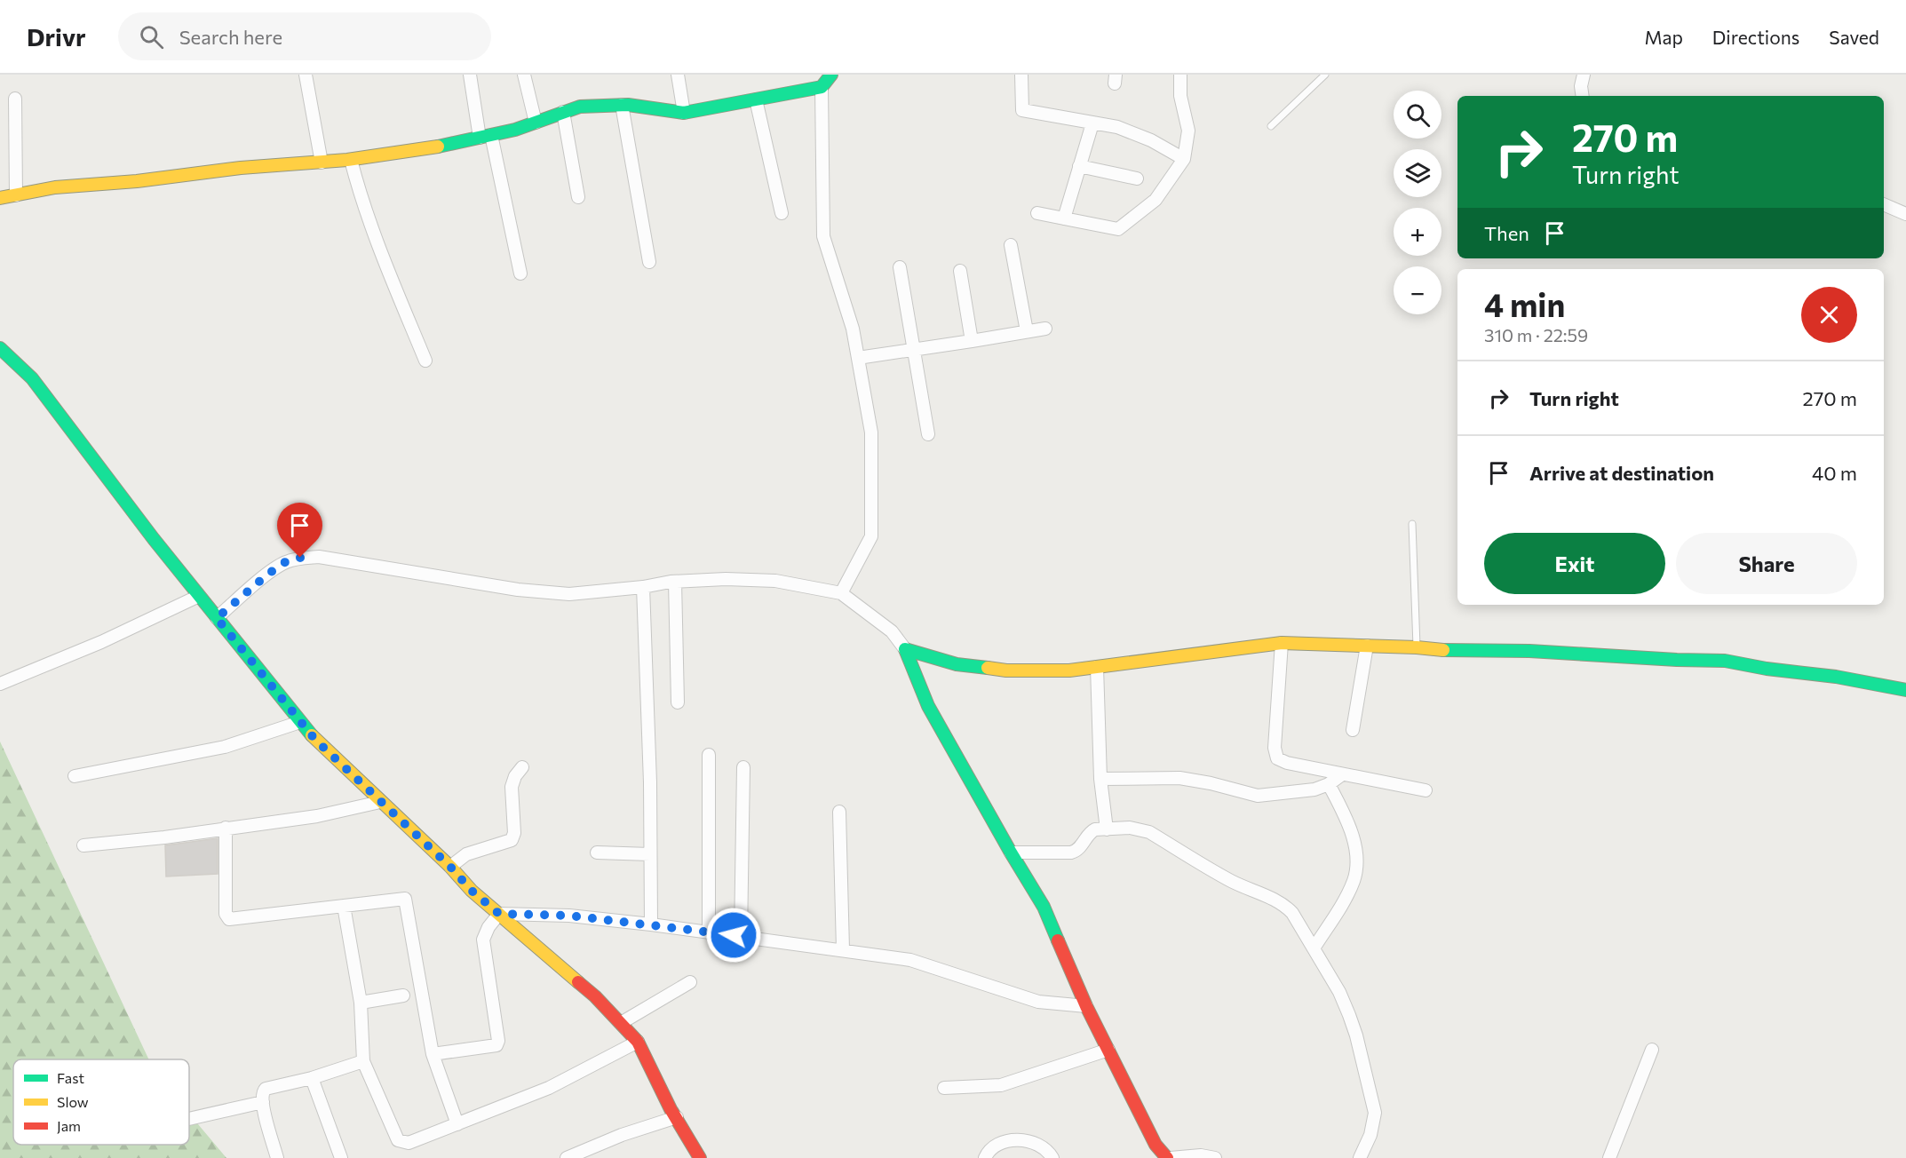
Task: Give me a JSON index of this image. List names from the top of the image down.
{
  "legend": ["Fast", "Slow", "Jam"],
  "page": {
    "header": "Drivr",
    "search": "Search here",
    "nav": ["Map", "Directions", "Saved"],
    "map_buttons": ["+", "−"],
    "turn": ["270 m", "Turn right"],
    "then": "Then",
    "heading": ["4 min", "310 m · 22:59"],
    "list": [
      {
        "name": "Turn right",
        "value": "270 m"
      },
      {
        "name": "Arrive at destination",
        "value": "40 m"
      }
    ],
    "buttons": ["Exit", "Share"]
  }
}
